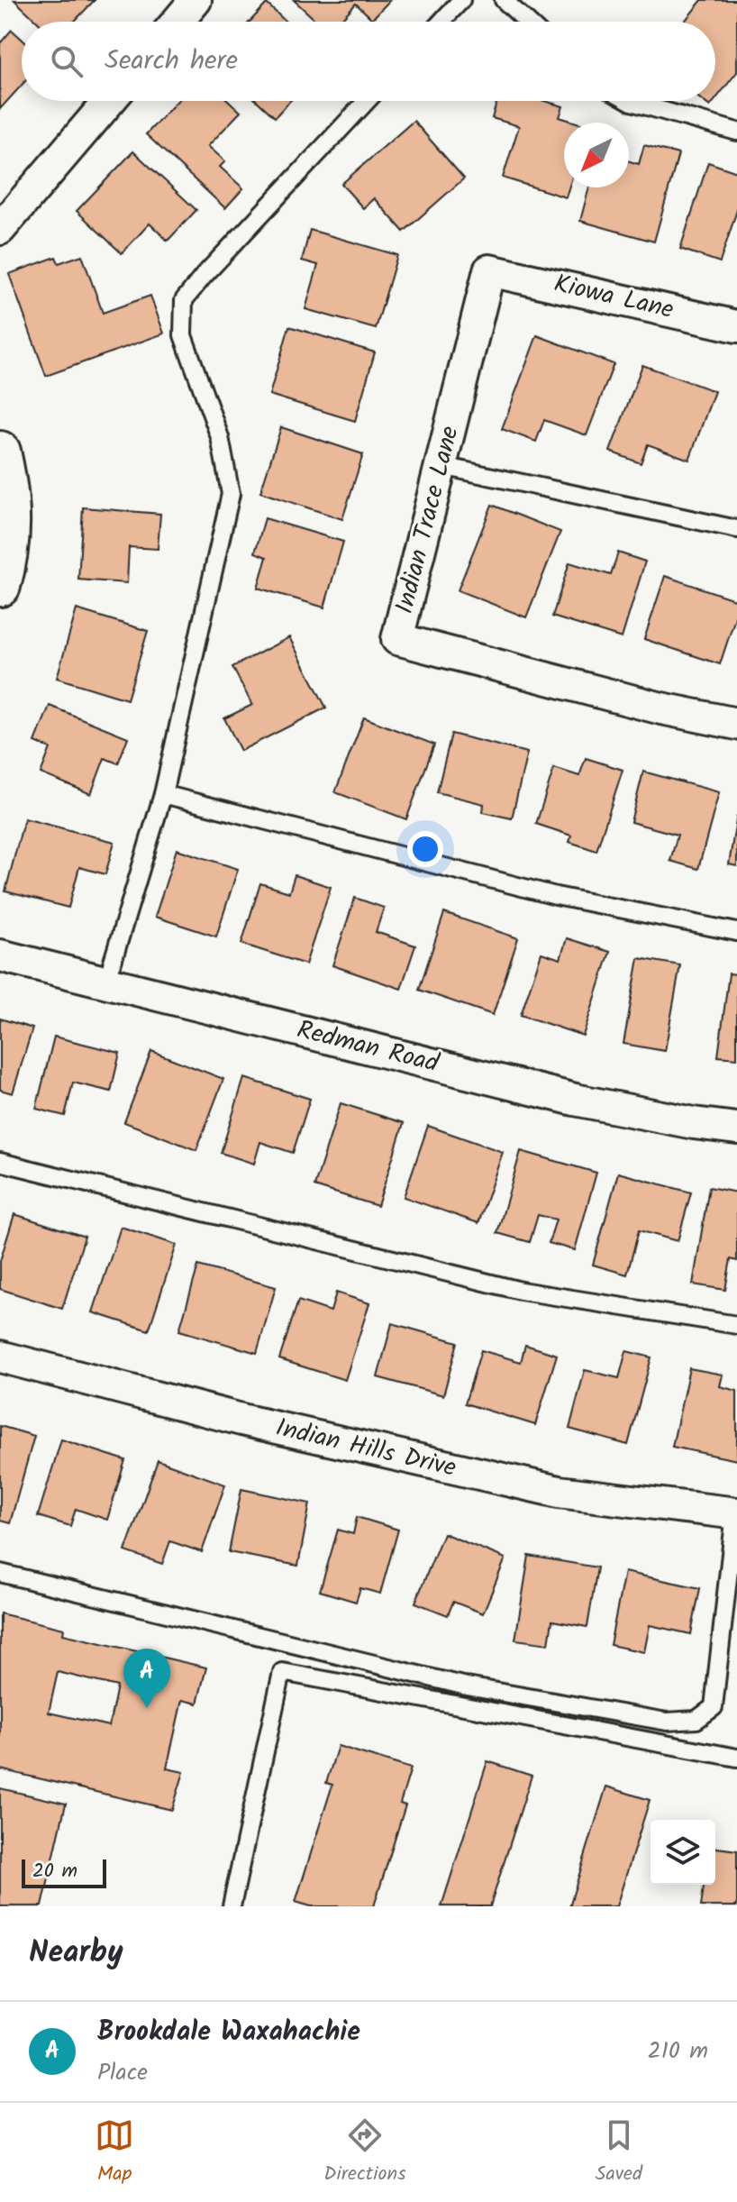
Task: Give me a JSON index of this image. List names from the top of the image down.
{
  "streets": {
    "street": [
      "Kiowa Lane",
      "Indian Trace Lane",
      "Redman Road",
      "Indian Hills Drive"
    ]
  },
  "crossings": [
    ["Kiowa Lane", "Indian Trace Lane"]
  ],
  "scale_bar": "20 m",
  "north": "bottom left",
  "page": {
    "search": "Search here",
    "pins": "A",
    "scale": "20 m",
    "heading": "Nearby",
    "list": [
      {
        "mark": "A",
        "name": "Brookdale Waxahachie",
        "note": "Place",
        "value": "210 m"
      }
    ],
    "nav": ["Map", "Directions", "Saved"]
  }
}
